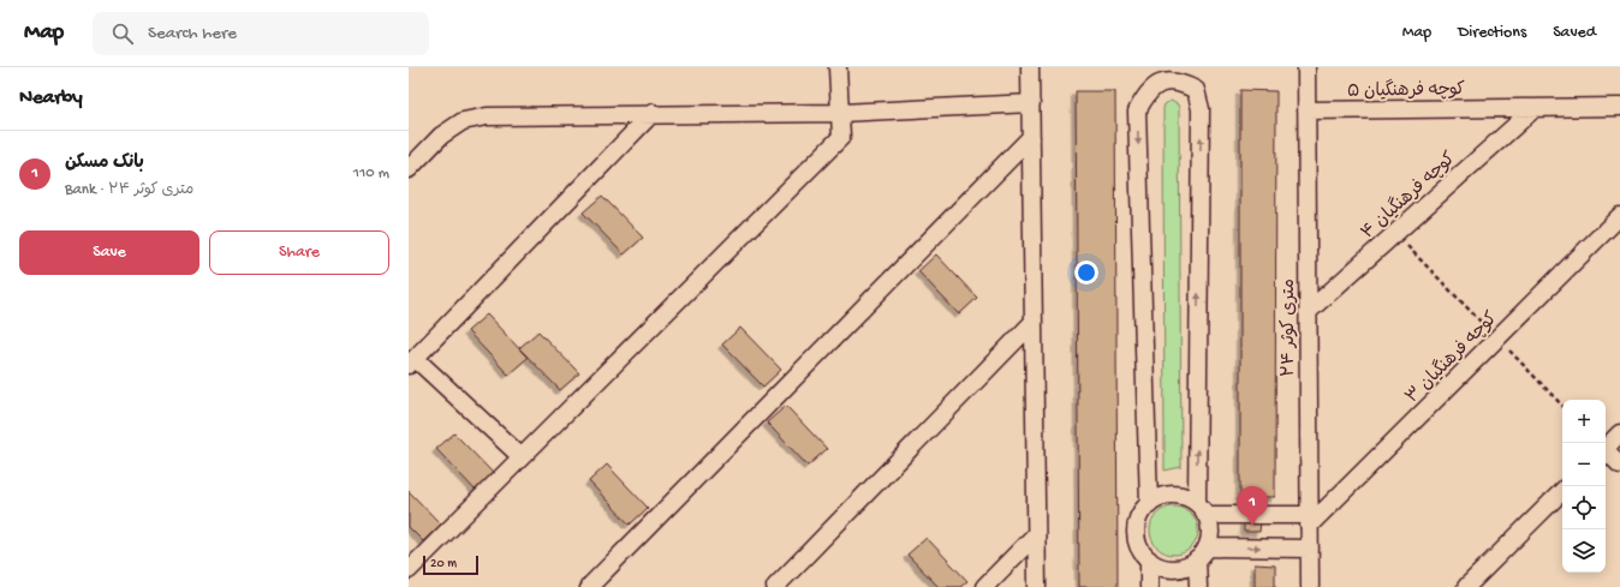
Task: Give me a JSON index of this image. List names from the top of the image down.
{
  "streets": {
    "street": [
      "کوچه فرهنگیان ۵",
      "کوچه فرهنگیان ۴",
      "۲۴ متری کوثر",
      "کوچه فرهنگیان ۳"
    ]
  },
  "crossings": [
    ["کوچه فرهنگیان ۵", "کوچه فرهنگیان ۴"],
    ["کوچه فرهنگیان ۵", "۲۴ متری کوثر"],
    ["کوچه فرهنگیان ۴", "۲۴ متری کوثر"],
    ["۲۴ متری کوثر", "کوچه فرهنگیان ۳"]
  ],
  "scale_bar": "20 m",
  "page": {
    "header": "Map",
    "search": "Search here",
    "nav": ["Map", "Directions", "Saved"],
    "heading": "Nearby",
    "list": [
      {
        "mark": "1",
        "name": "بانک مسکن",
        "note": "Bank · ۲۴ متری کوثر",
        "value": "110 m"
      }
    ],
    "buttons": ["Save", "Share"],
    "map_buttons": ["+", "−"],
    "pins": "1",
    "scale": "20 m"
  }
}
